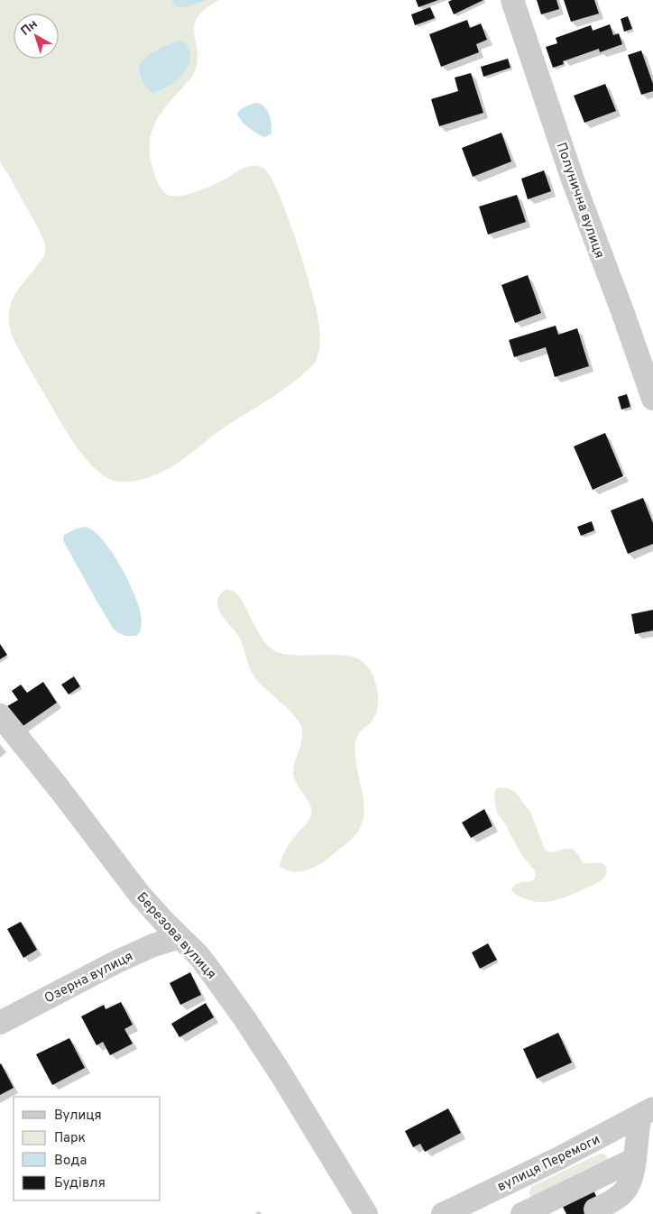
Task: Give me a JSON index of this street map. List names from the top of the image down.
{
  "streets": {
    "street": [
      "Полунична вулиця",
      "Березова вулиця",
      "Озерна вулиця",
      "вулиця Перемоги"
    ]
  },
  "crossings": [
    ["Березова вулиця", "Озерна вулиця"]
  ],
  "legend": [
    "Вулиця",
    "Парк",
    "Вода",
    "Будівля"
  ],
  "north": "top left"
}
